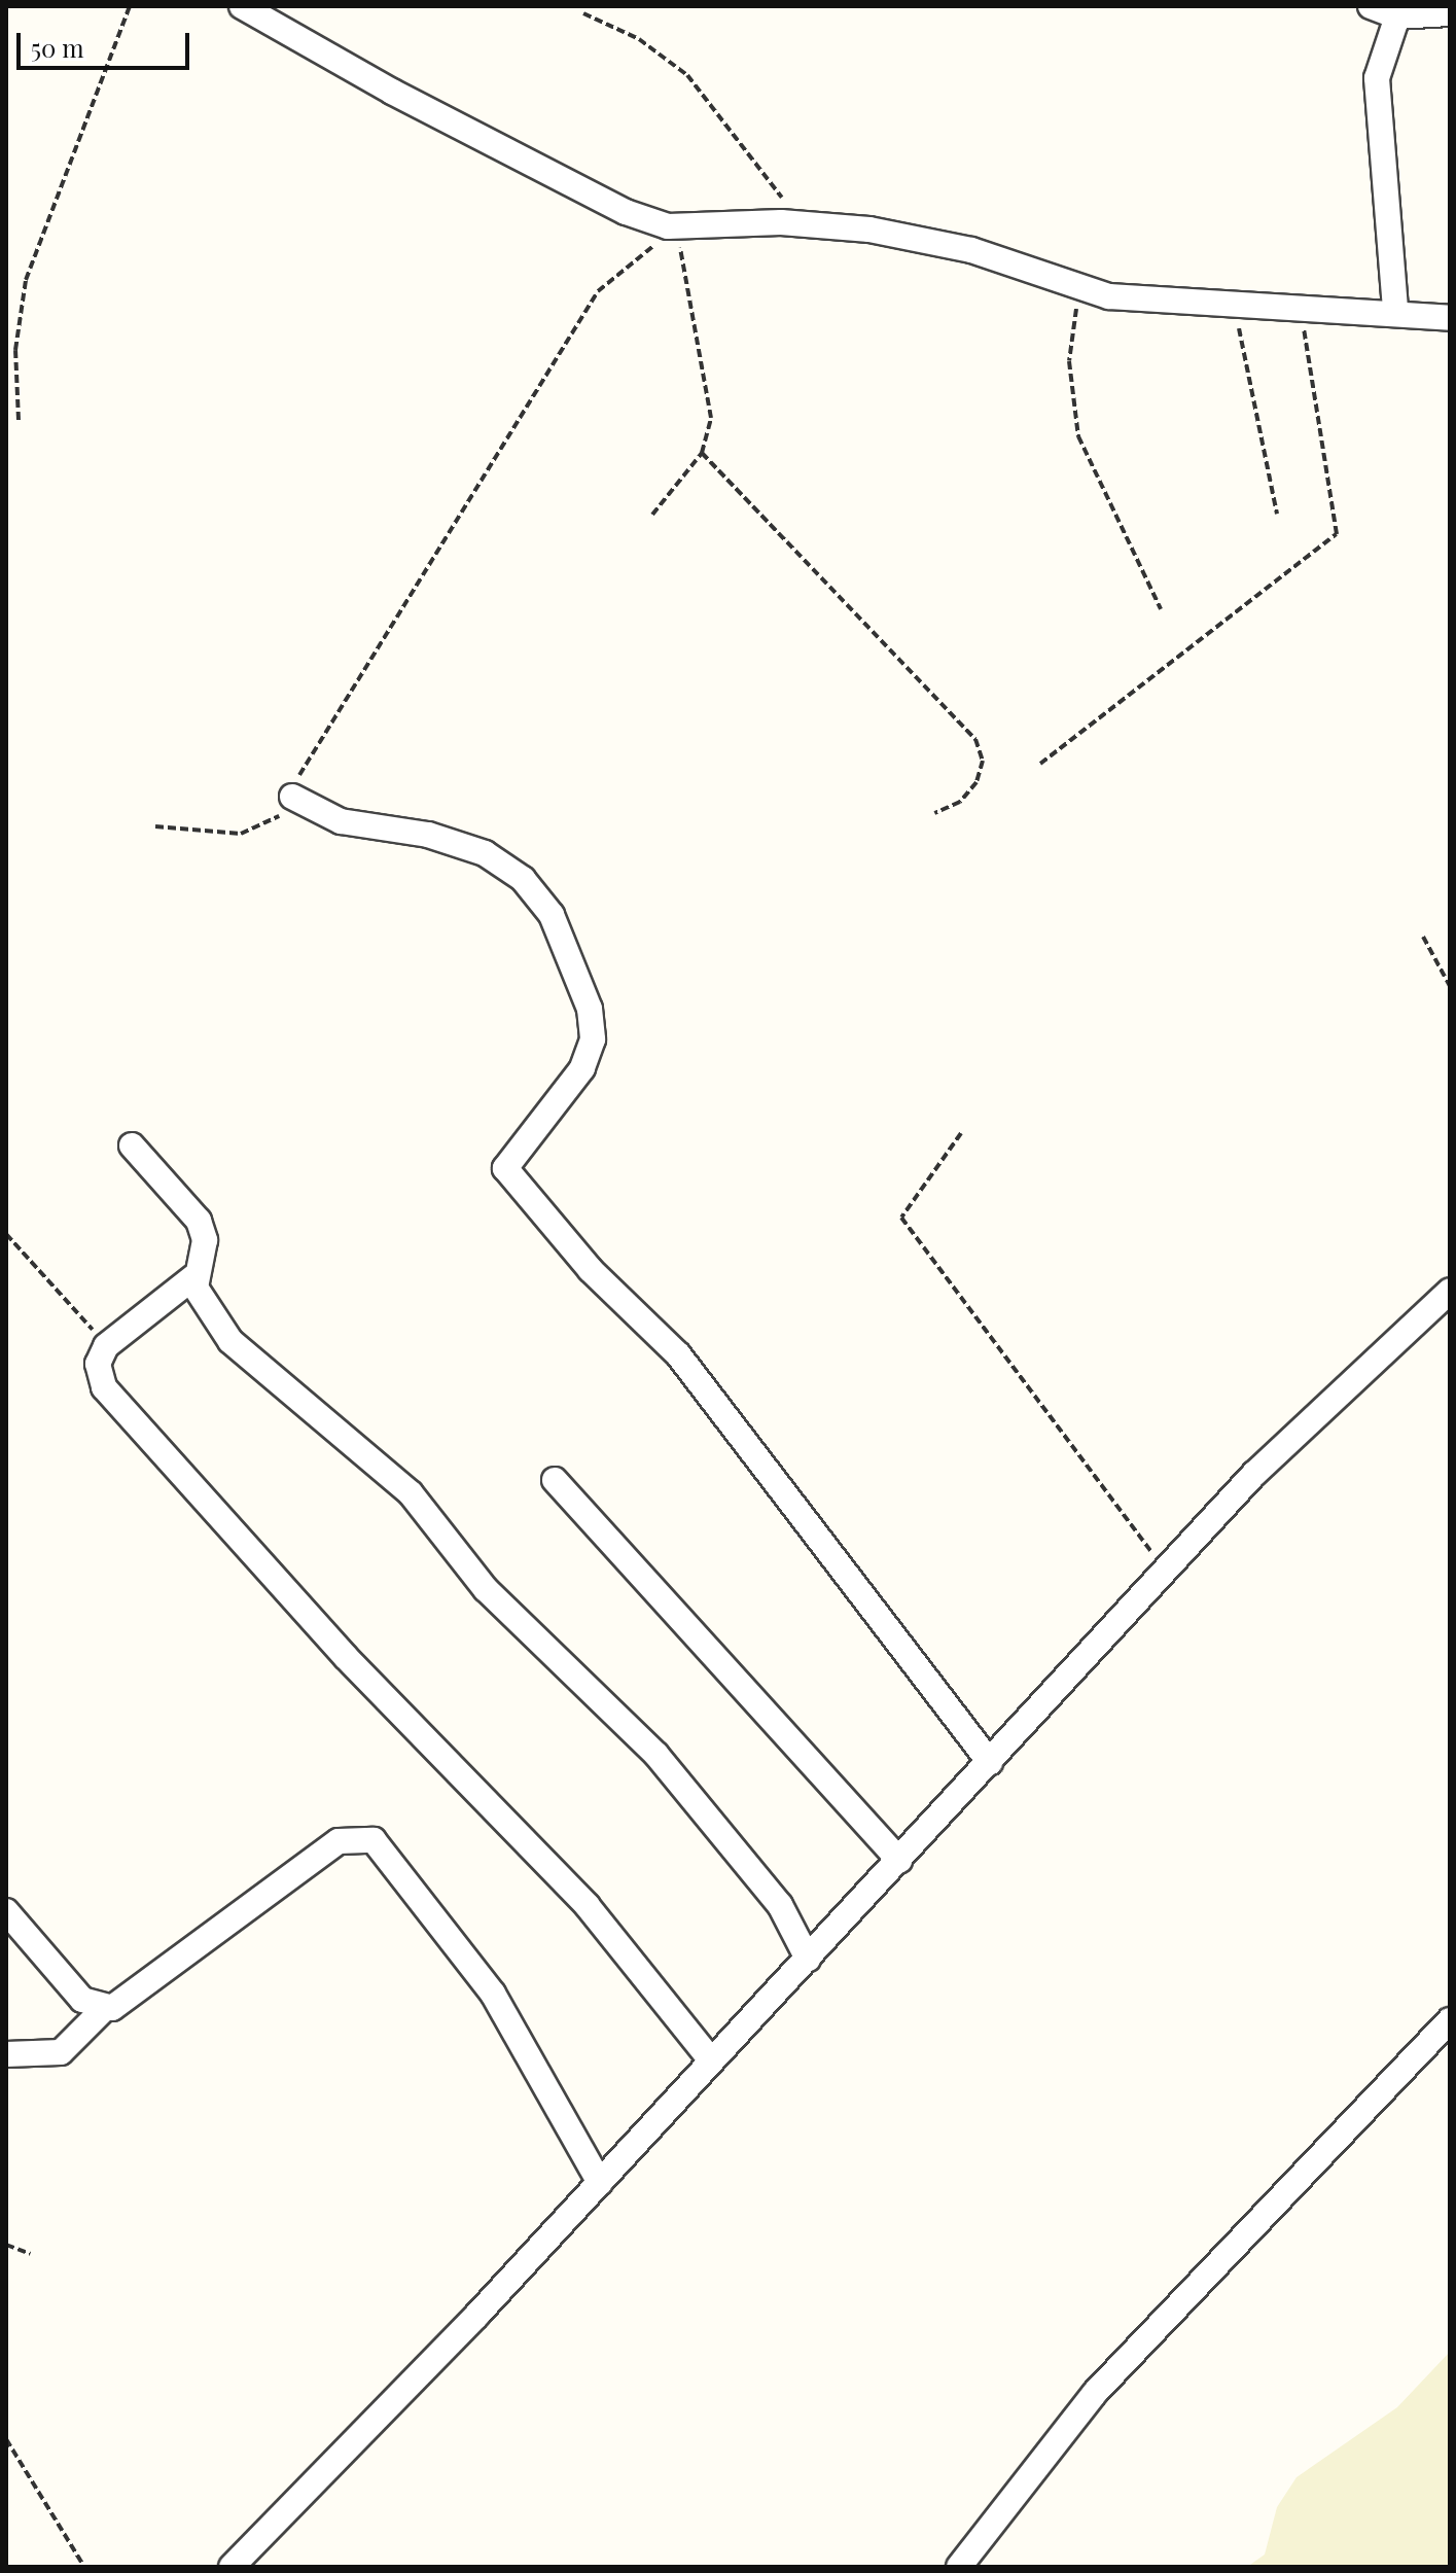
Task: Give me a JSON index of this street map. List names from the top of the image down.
{
  "scale_bar": "50 m"
}
